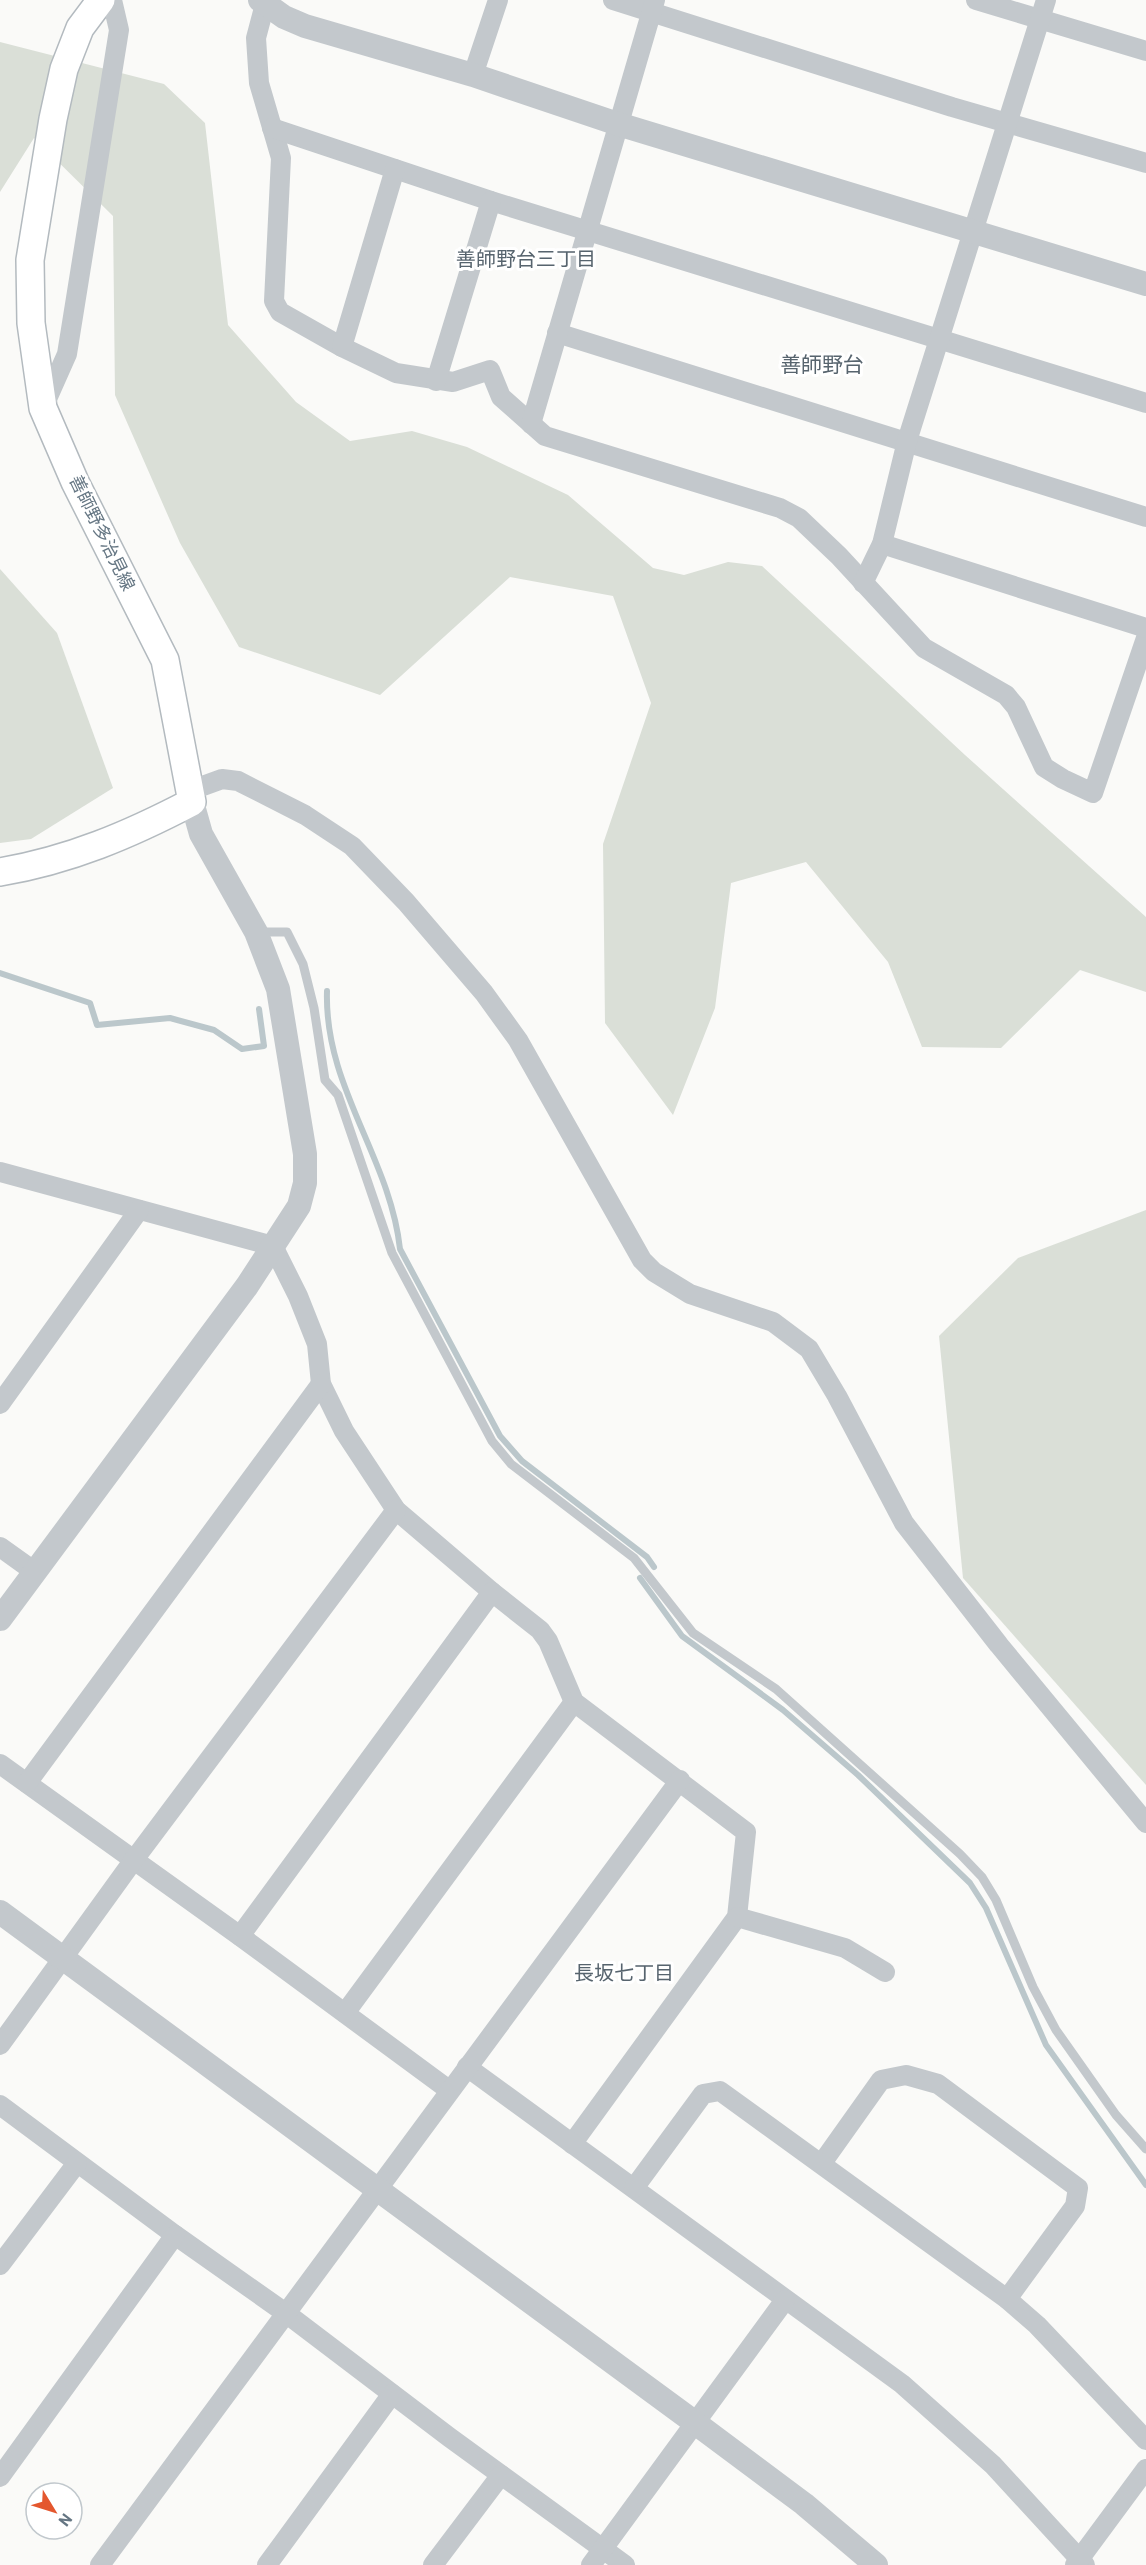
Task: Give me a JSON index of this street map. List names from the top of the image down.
{
  "streets": {
    "main road": ["善師野多治見線"]
  },
  "districts": ["善師野台三丁目", "善師野台", "長坂七丁目"],
  "north": "bottom right"
}
